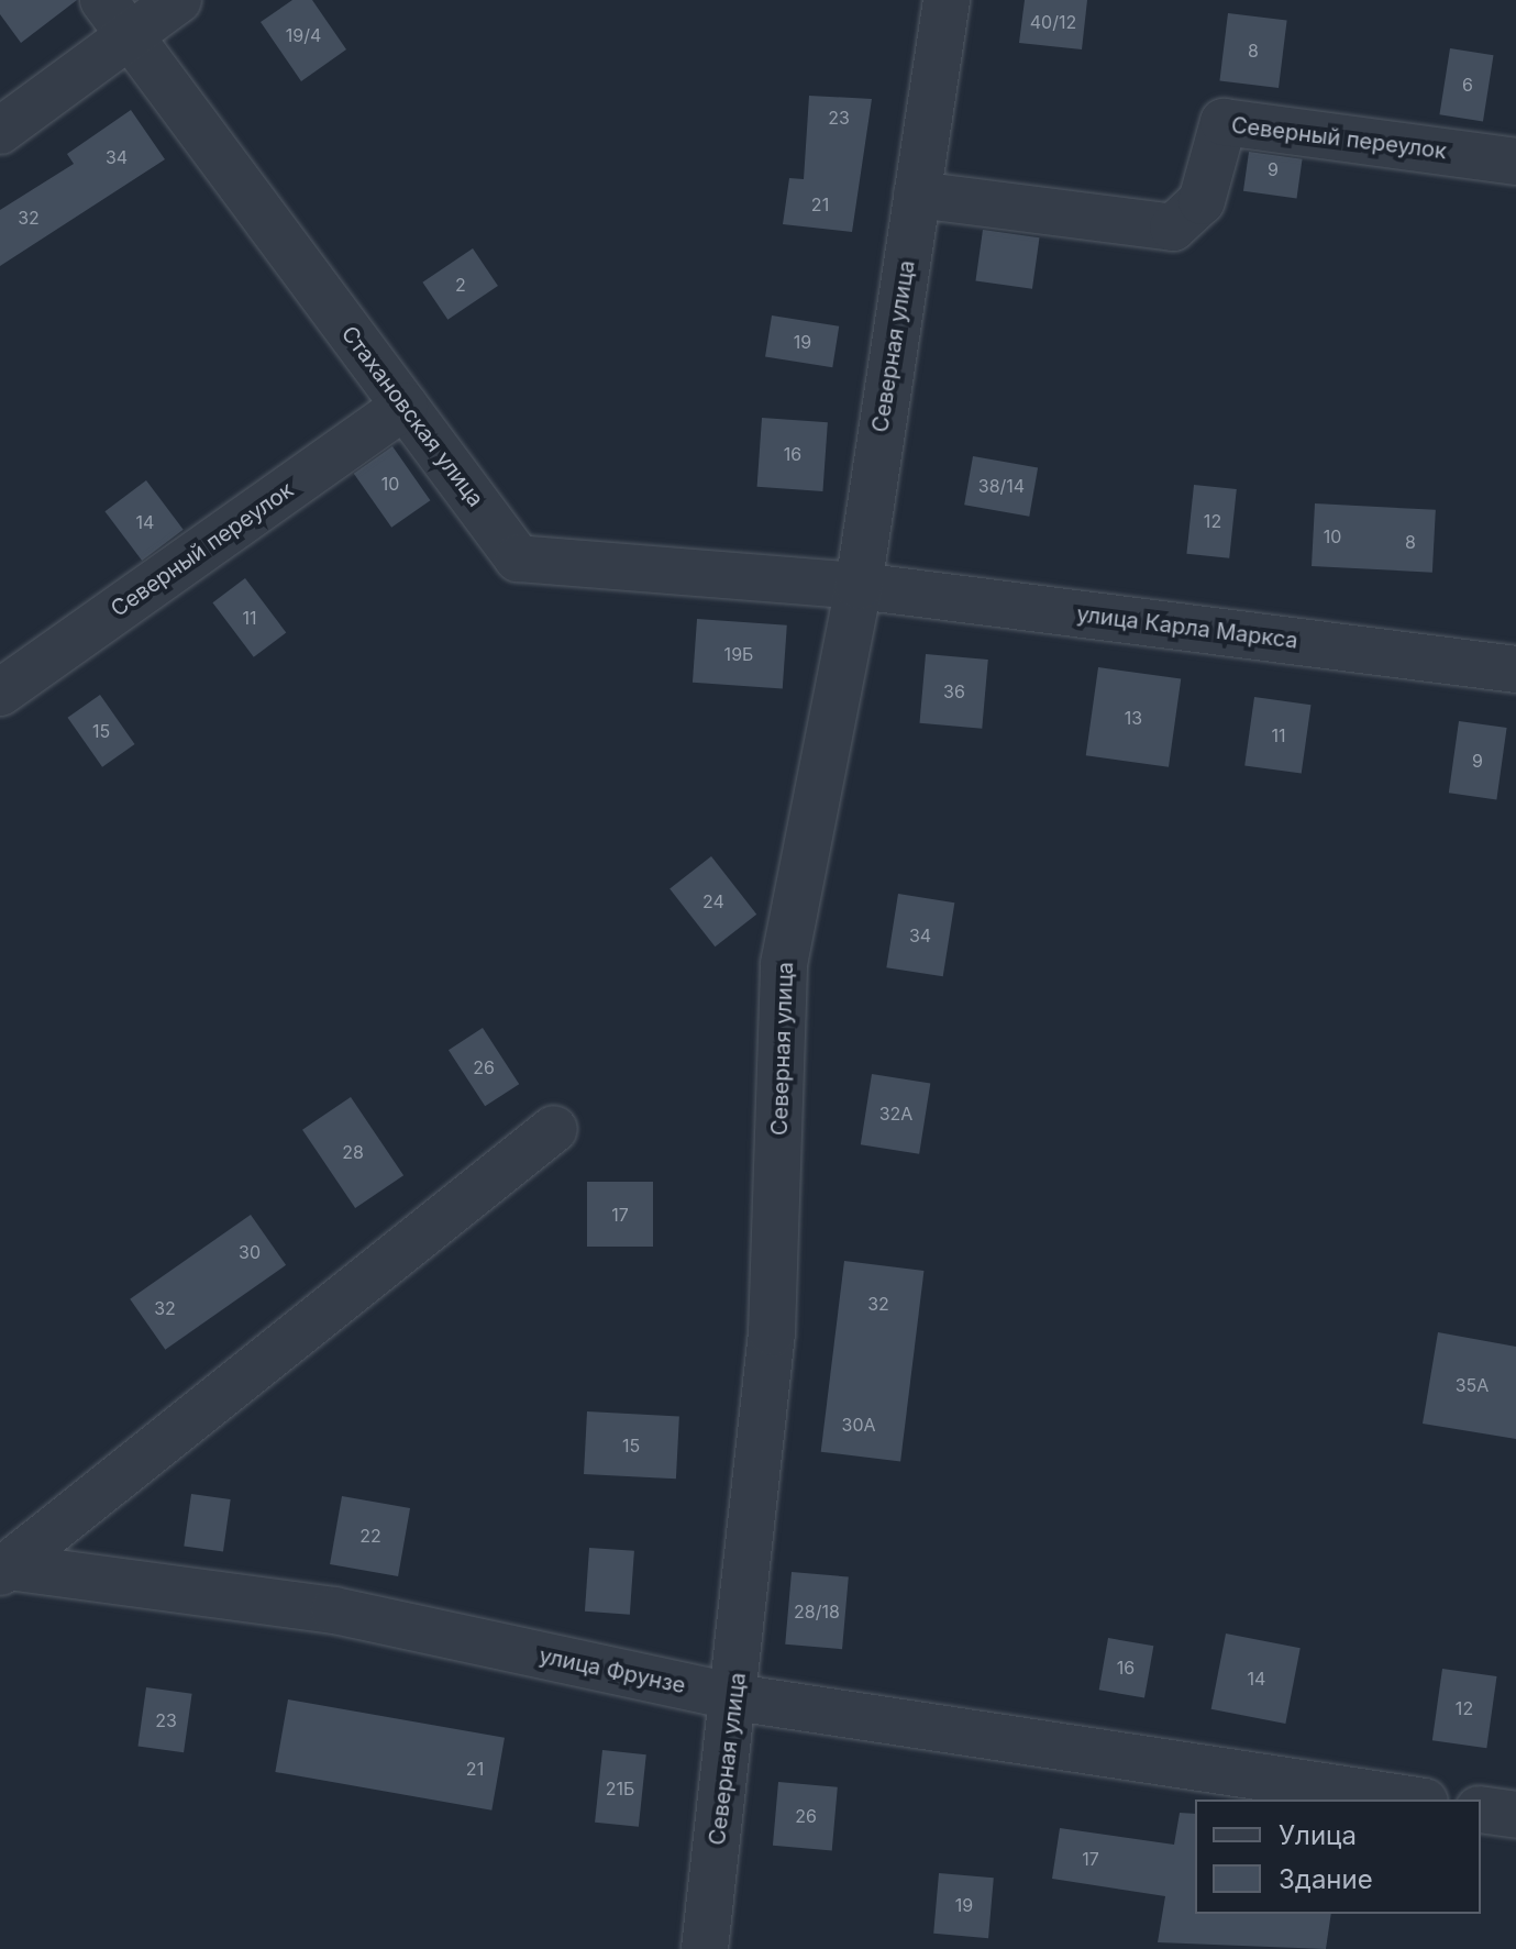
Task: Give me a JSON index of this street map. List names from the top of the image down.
{
  "streets": {
    "street": [
      "Северный переулок",
      "Северная улица",
      "Стахановская улица",
      "улица Карла Маркса",
      "улица Фрунзе"
    ]
  },
  "crossings": [
    ["Северный переулок", "Северная улица"],
    ["Северный переулок", "Стахановская улица"],
    ["Северная улица", "Стахановская улица"],
    ["Северная улица", "улица Карла Маркса"],
    ["Северная улица", "улица Фрунзе"],
    ["Стахановская улица", "улица Карла Маркса"]
  ],
  "house_numbers": [
    "40/12",
    "19/4",
    "8",
    "6",
    "23",
    "34",
    "9",
    "21",
    "32",
    "2",
    "19",
    "16",
    "10",
    "38/14",
    "12",
    "14",
    "10",
    "8",
    "11",
    "19Б",
    "36",
    "13",
    "15",
    "11",
    "9",
    "24",
    "34",
    "26",
    "32А",
    "28",
    "17",
    "30",
    "32",
    "32",
    "35А",
    "30А",
    "15",
    "22",
    "28/18",
    "16",
    "14",
    "12",
    "23",
    "21",
    "21Б",
    "26",
    "17",
    "19"
  ],
  "legend": ["Улица", "Здание"]
}
